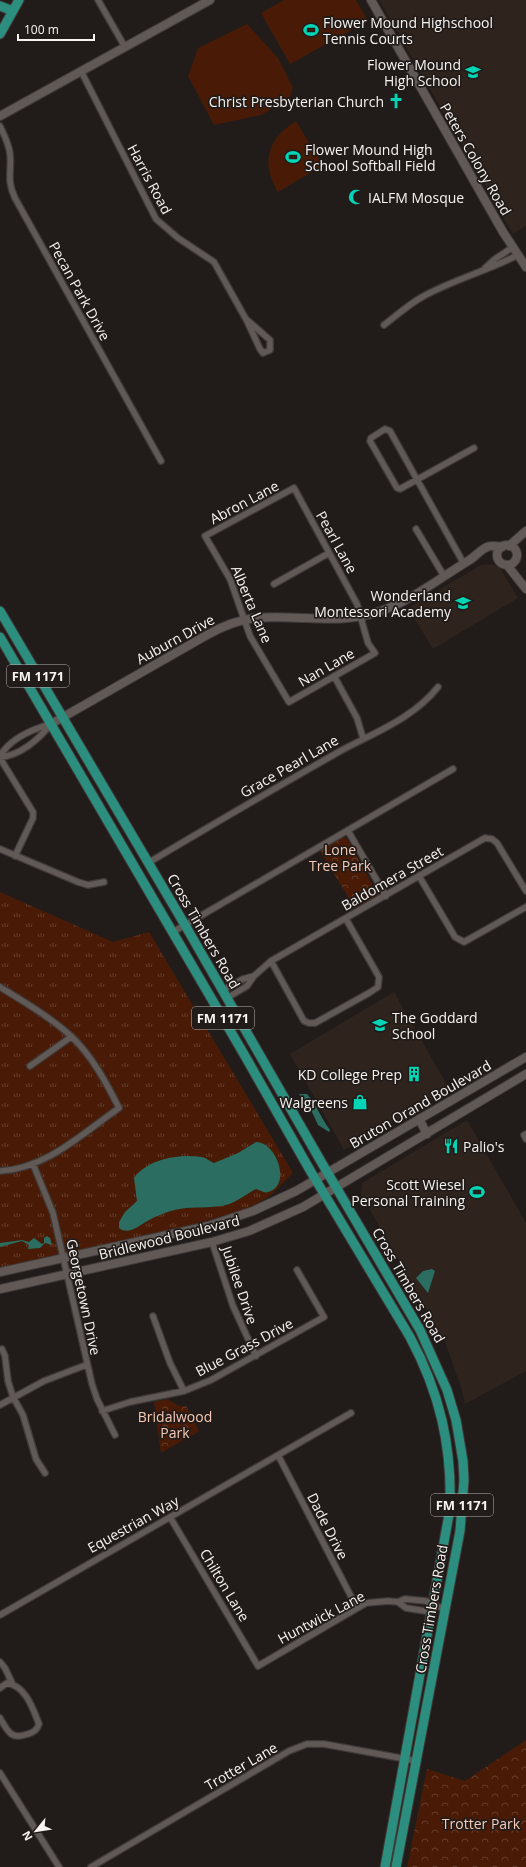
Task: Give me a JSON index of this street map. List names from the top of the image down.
{
  "streets": {
    "main road": [
      "Peters Colony Road",
      "Auburn Drive",
      "FM 1171",
      "Cross Timbers Road",
      "Bruton Orand Boulevard",
      "Bridlewood Boulevard"
    ],
    "street": [
      "Harris Road",
      "Pecan Park Drive",
      "Abron Lane",
      "Pearl Lane",
      "Alberta Lane",
      "Nan Lane",
      "Grace Pearl Lane",
      "Baldomera Street",
      "Jubilee Drive",
      "Georgetown Drive",
      "Blue Grass Drive",
      "Equestrian Way",
      "Dade Drive",
      "Chilton Lane",
      "Huntwick Lane",
      "Trotter Lane"
    ]
  },
  "crossings": [
    ["Abron Lane", "Pearl Lane"],
    ["Abron Lane", "Alberta Lane"],
    ["Pearl Lane", "Auburn Drive"],
    ["Pearl Lane", "Nan Lane"],
    ["Alberta Lane", "Auburn Drive"],
    ["Alberta Lane", "Nan Lane"],
    ["Auburn Drive", "Cross Timbers Road"],
    ["Grace Pearl Lane", "Cross Timbers Road"],
    ["Baldomera Street", "Cross Timbers Road"],
    ["Cross Timbers Road", "Bruton Orand Boulevard"],
    ["Cross Timbers Road", "Bridlewood Boulevard"],
    ["Cross Timbers Road", "Huntwick Lane"],
    ["Cross Timbers Road", "Trotter Lane"],
    ["Bruton Orand Boulevard", "Bridlewood Boulevard"],
    ["Bridlewood Boulevard", "Jubilee Drive"],
    ["Bridlewood Boulevard", "Georgetown Drive"],
    ["Jubilee Drive", "Blue Grass Drive"],
    ["Georgetown Drive", "Blue Grass Drive"],
    ["Equestrian Way", "Dade Drive"],
    ["Equestrian Way", "Chilton Lane"],
    ["Dade Drive", "Huntwick Lane"],
    ["Chilton Lane", "Huntwick Lane"]
  ],
  "parks": ["Lone Tree Park", "Bridalwood Park", "Trotter Park"],
  "places": {
    "sports": ["Flower Mound Highschool Tennis Courts", "Flower Mound High School Softball Field", "Scott Wiesel Personal Training"],
    "school or university": ["Flower Mound High School", "Wonderland Montessori Academy", "The Goddard School"],
    "church": ["Christ Presbyterian Church"],
    "mosque": ["IALFM Mosque"],
    "building": ["KD College Prep"],
    "shop": ["Walgreens"],
    "restaurant": ["Palio's"]
  },
  "scale_bar": "100 m",
  "north": "bottom left"
}
